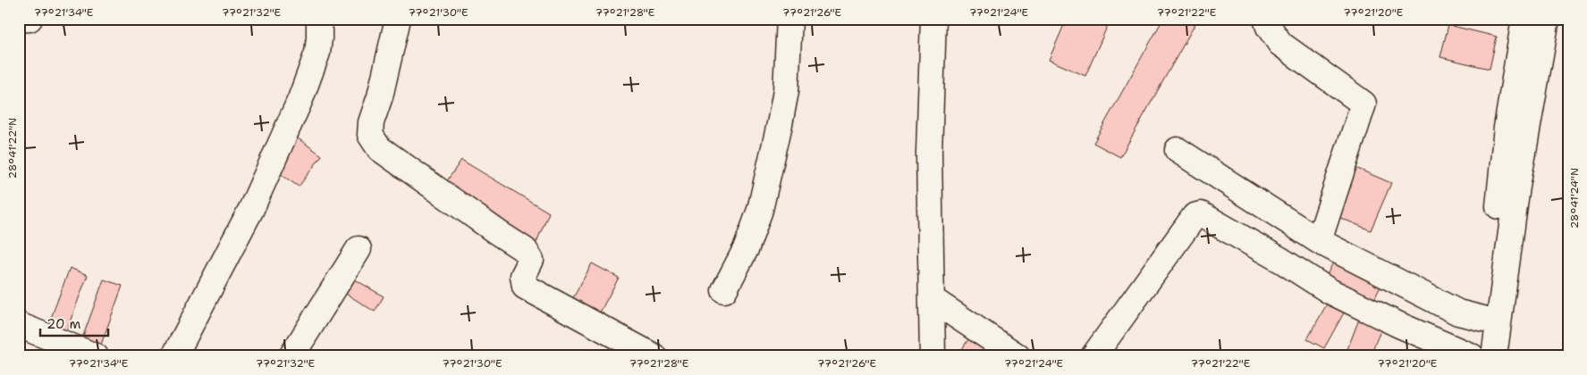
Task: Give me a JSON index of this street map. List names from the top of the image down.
{
  "scale_bar": "20 m",
  "coordinates": [
    "77°21'34\"E",
    "77°21'32\"E",
    "77°21'30\"E",
    "77°21'28\"E",
    "77°21'26\"E",
    "77°21'24\"E",
    "77°21'22\"E",
    "77°21'20\"E",
    "28°41'22\"N",
    "28°41'24\"N"
  ]
}
